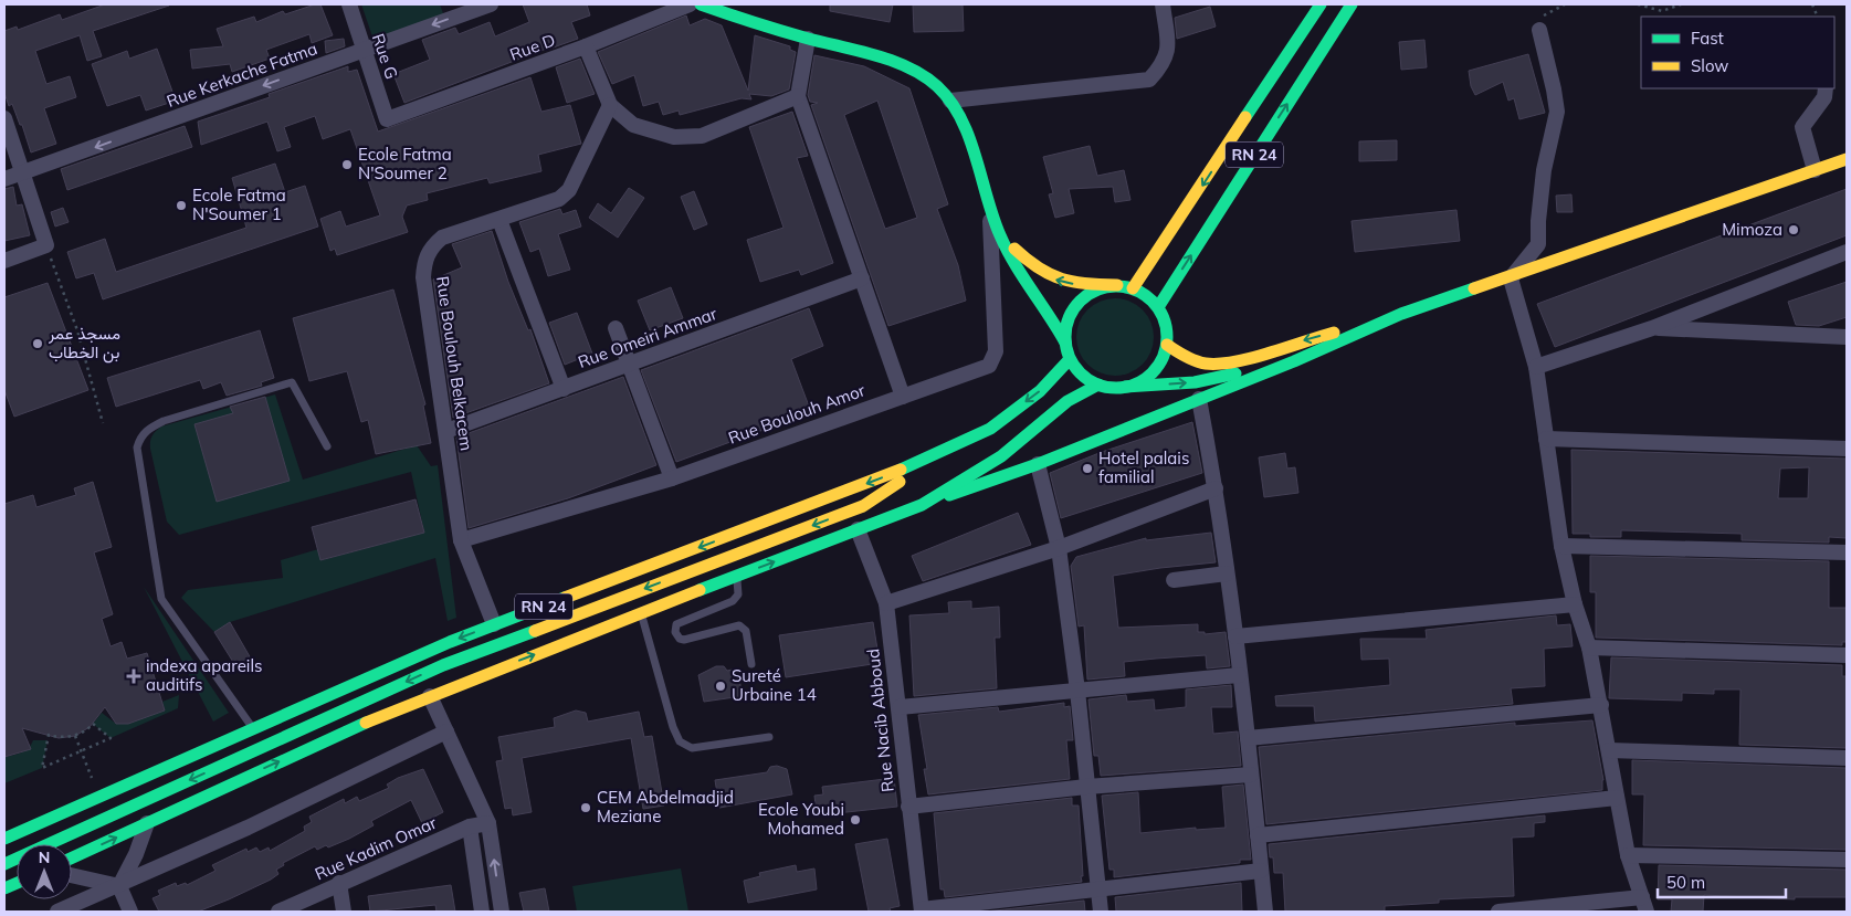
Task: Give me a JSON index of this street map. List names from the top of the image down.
{
  "streets": {
    "main road": ["RN 24"],
    "street": [
      "Rue D",
      "Rue G",
      "Rue Kerkache Fatma",
      "Rue Omeiri Ammar",
      "Rue Boulouh Belkacem",
      "Rue Boulouh Amor",
      "Rue Nacib Abboud",
      "Rue Kadim Omar"
    ]
  },
  "crossings": [
    ["Rue D", "Rue G"],
    ["Rue G", "Rue Kerkache Fatma"],
    ["RN 24", "Rue Boulouh Belkacem"],
    ["RN 24", "Rue Nacib Abboud"],
    ["Rue Omeiri Ammar", "Rue Boulouh Belkacem"],
    ["Rue Boulouh Belkacem", "Rue Boulouh Amor"]
  ],
  "one_way": ["Rue Kerkache Fatma"],
  "places": {
    "other": [
      "Ecole Fatma N'Soumer 2",
      "Ecole Fatma N'Soumer 1",
      "Mimoza",
      "مسجذ عمر بن الخطاب",
      "Hotel palais familial",
      "Sureté Urbaine 14",
      "CEM Abdelmadjid Meziane",
      "Ecole Youbi Mohamed"
    ],
    "health": ["indexa apareils auditifs"]
  },
  "legend": ["Fast", "Slow"],
  "scale_bar": "50 m",
  "north": "top"
}
